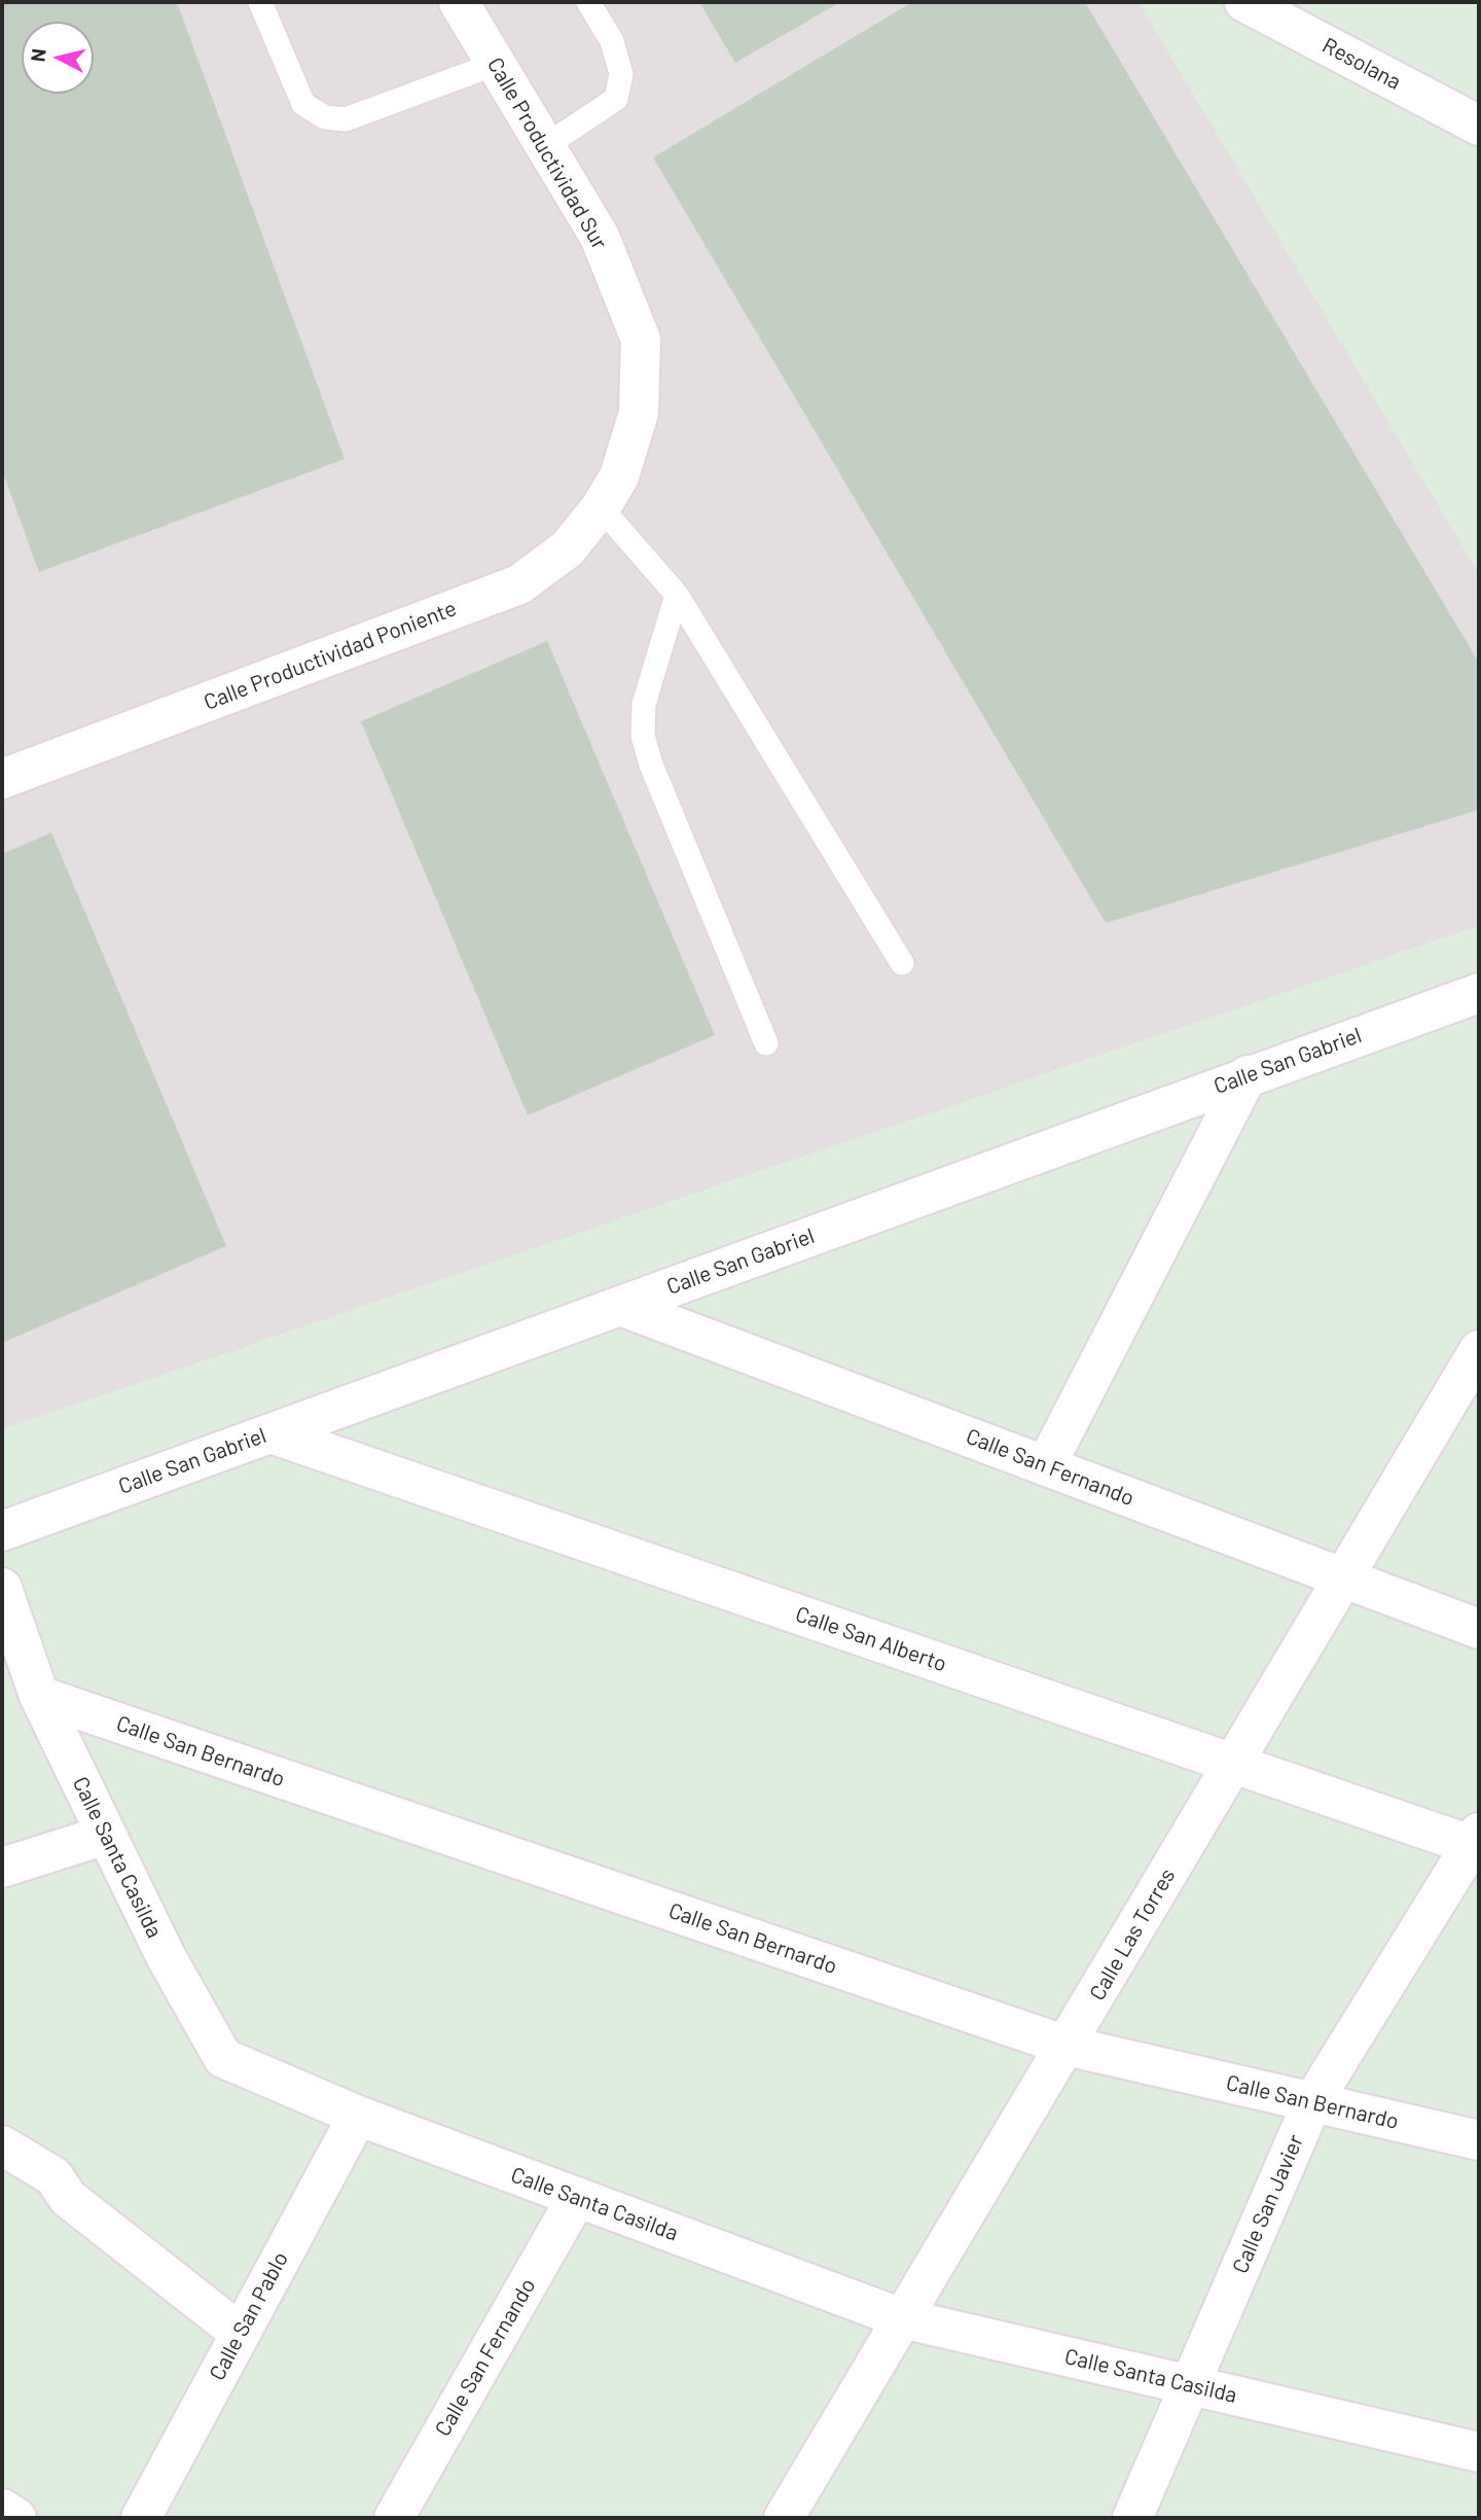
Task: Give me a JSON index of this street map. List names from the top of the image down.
{
  "streets": {
    "street": [
      "Resolana",
      "Calle Productividad Sur",
      "Calle Productividad Poniente",
      "Calle San Gabriel",
      "Calle San Fernando",
      "Calle San Alberto",
      "Calle San Bernardo",
      "Calle Santa Casilda",
      "Calle Las Torres",
      "Calle San Javier",
      "Calle San Pablo"
    ]
  },
  "crossings": [
    ["Calle Productividad Sur", "Calle Productividad Poniente"],
    ["Calle San Gabriel", "Calle San Fernando"],
    ["Calle San Gabriel", "Calle San Alberto"],
    ["Calle San Fernando", "Calle Santa Casilda"],
    ["Calle San Fernando", "Calle Las Torres"],
    ["Calle San Alberto", "Calle Las Torres"],
    ["Calle San Alberto", "Calle San Javier"],
    ["Calle San Bernardo", "Calle Santa Casilda"],
    ["Calle San Bernardo", "Calle Las Torres"],
    ["Calle San Bernardo", "Calle San Javier"],
    ["Calle Santa Casilda", "Calle Las Torres"],
    ["Calle Santa Casilda", "Calle San Javier"],
    ["Calle Santa Casilda", "Calle San Pablo"]
  ],
  "north": "left"
}
